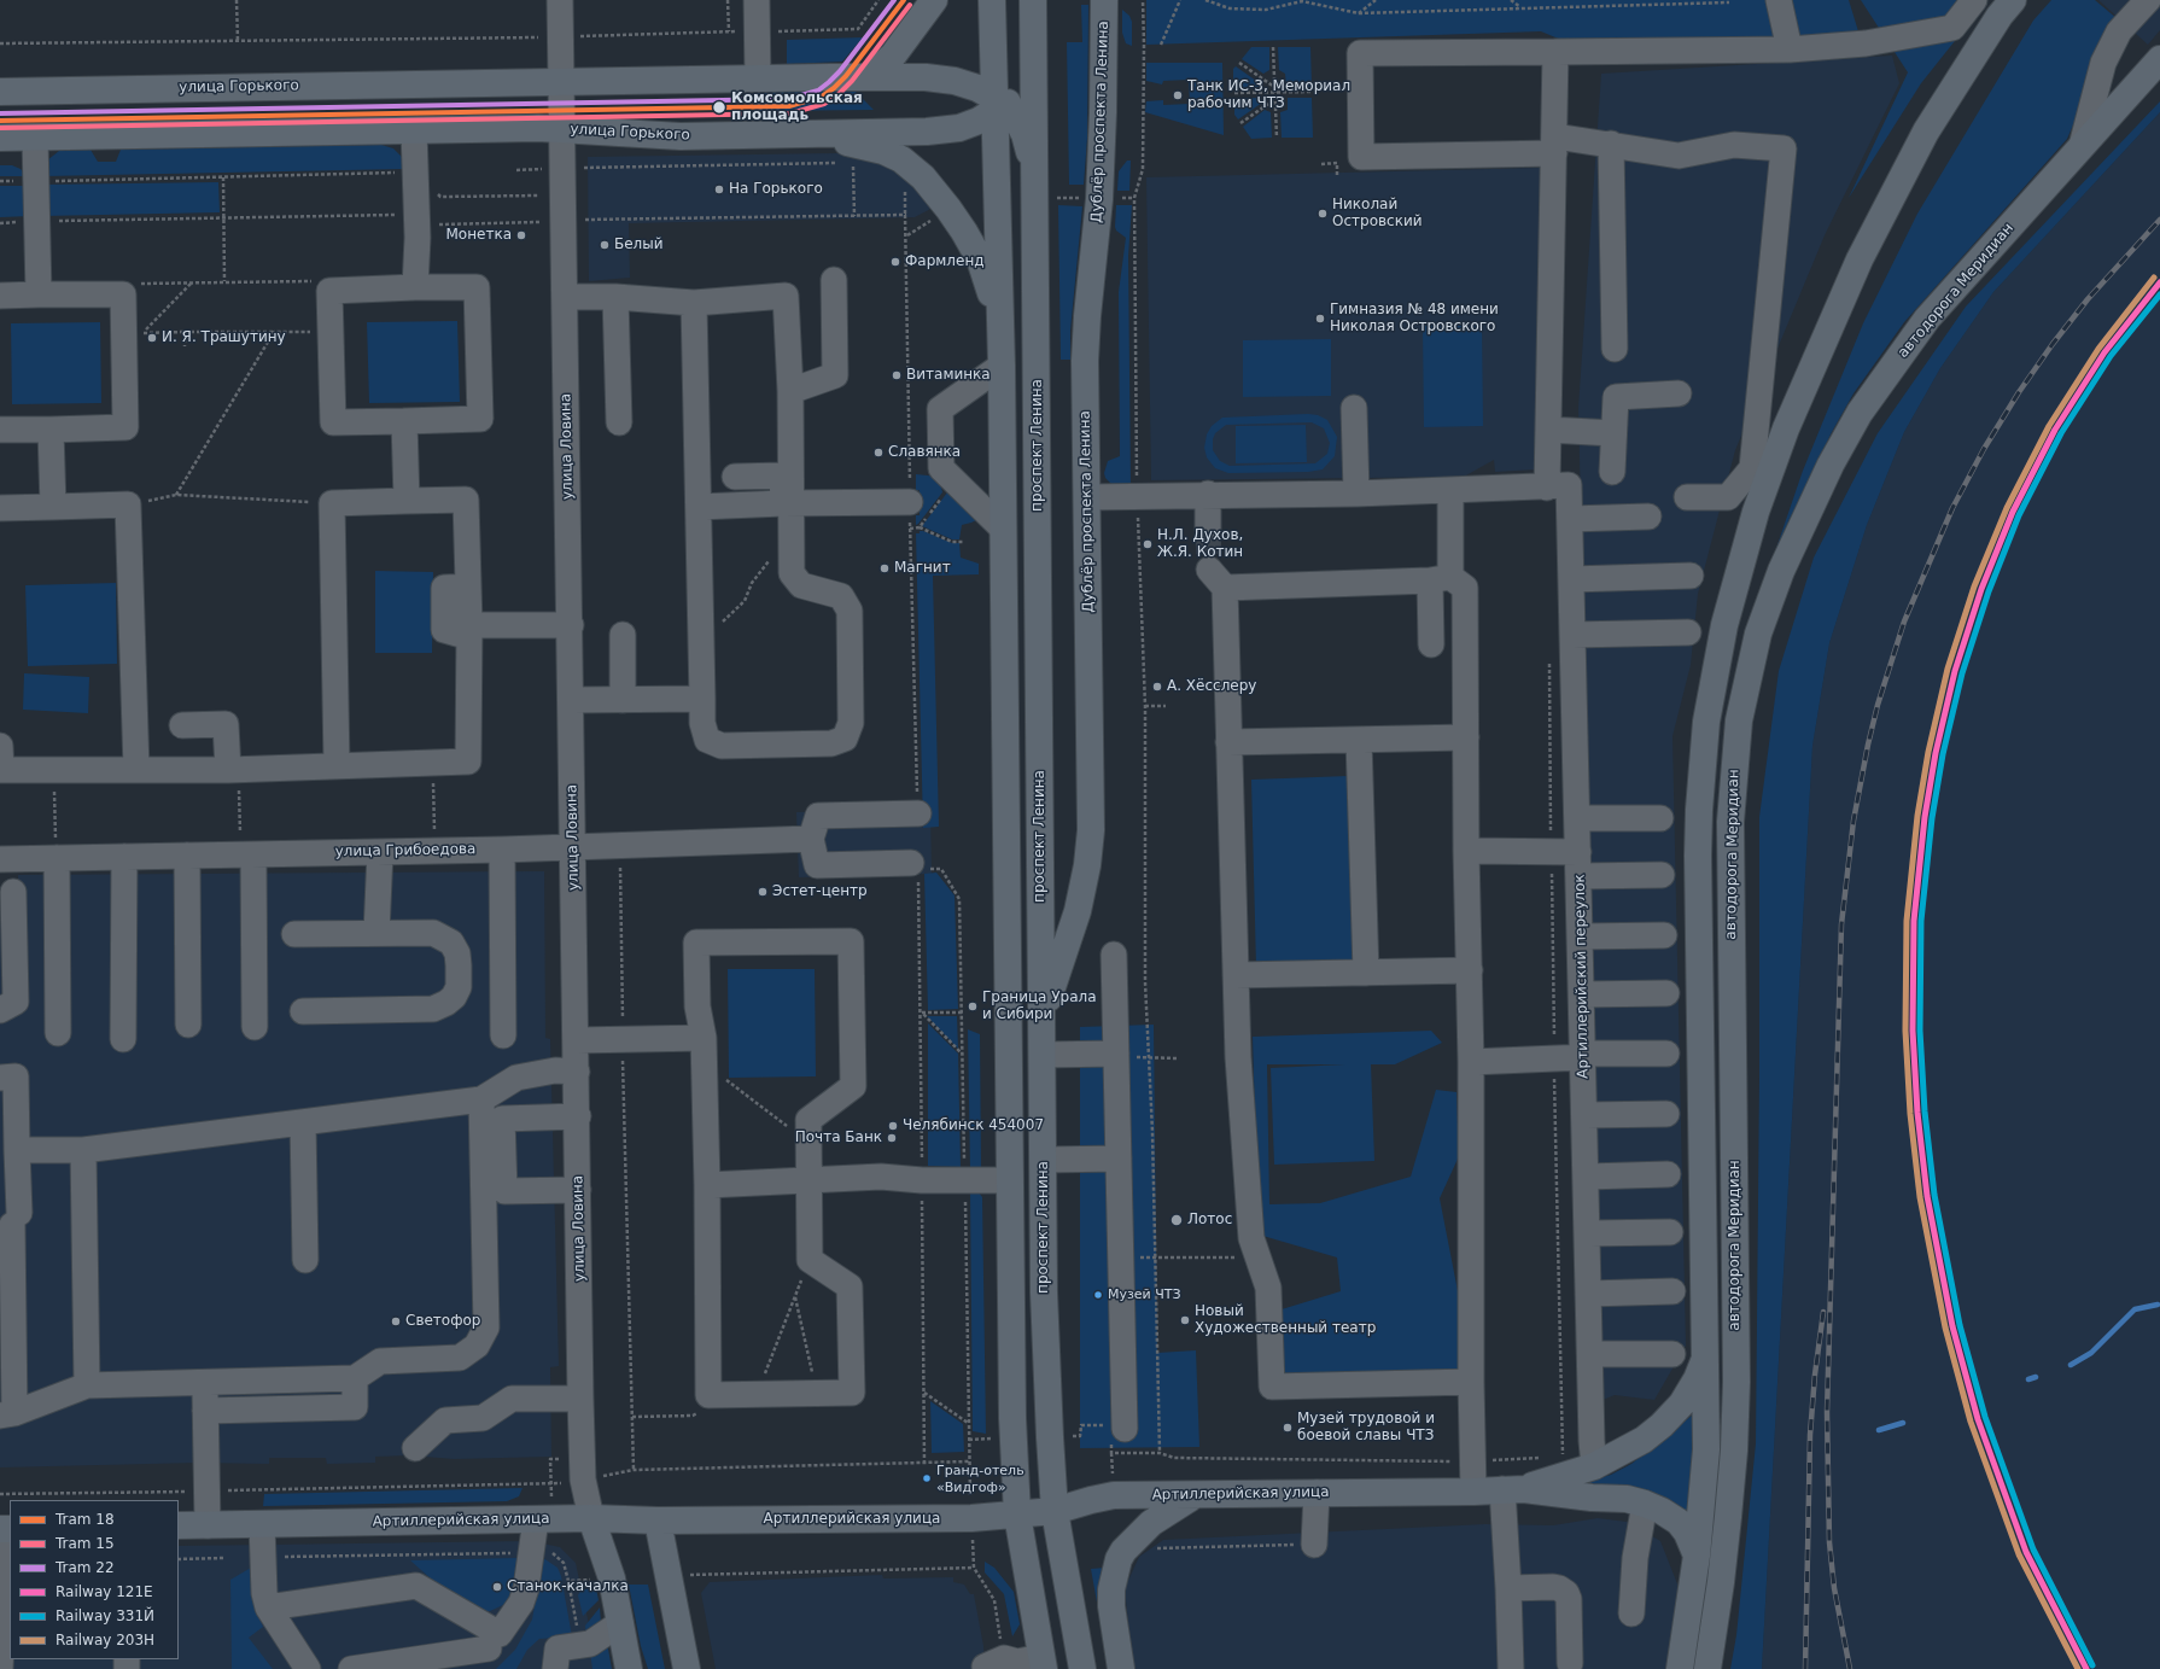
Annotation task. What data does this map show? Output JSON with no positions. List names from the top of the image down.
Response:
{
  "streets": {
    "main road": [
      "улица Горького",
      "Дублёр проспекта Ленина",
      "автодорога Меридиан",
      "проспект Ленина",
      "улица Ловина",
      "Артиллерийская улица"
    ],
    "street": ["улица Грибоедова", "Артиллерийский переулок"]
  },
  "crossings": [
    ["улица Горького", "улица Ловина"],
    ["Дублёр проспекта Ленина", "проспект Ленина"],
    ["автодорога Меридиан", "Артиллерийская улица"],
    ["проспект Ленина", "Артиллерийская улица"],
    ["улица Ловина", "улица Грибоедова"],
    ["улица Ловина", "Артиллерийская улица"],
    ["Артиллерийский переулок", "Артиллерийская улица"]
  ],
  "places": [
    "Танк ИС-3, Мемориал рабочим ЧТЗ",
    "Комсомольская площадь",
    "На Горького",
    "Николай Островский",
    "Монетка",
    "Белый",
    "Фармленд",
    "Гимназия № 48 имени Николая Островского",
    "И. Я. Трашутину",
    "Витаминка",
    "Славянка",
    "Н.Л. Духов, Ж.Я. Котин",
    "Магнит",
    "А. Хёсслеру",
    "Эстет-центр",
    "Граница Урала и Сибири",
    "Челябинск 454007",
    "Почта Банк",
    "Лотос",
    "Музей ЧТЗ",
    "Новый Художественный театр",
    "Светофор",
    "Музей трудовой и боевой славы ЧТЗ",
    "Гранд-отель «Видгоф»",
    "Станок-качалка"
  ],
  "lines": [
    "tram line 18",
    "tram line 22",
    "tram line 15",
    "rail line 203Н",
    "rail line 121Е",
    "rail line 331Й"
  ],
  "legend": [
    "Tram 18",
    "Tram 15",
    "Tram 22",
    "Railway 121Е",
    "Railway 331Й",
    "Railway 203Н"
  ]
}
